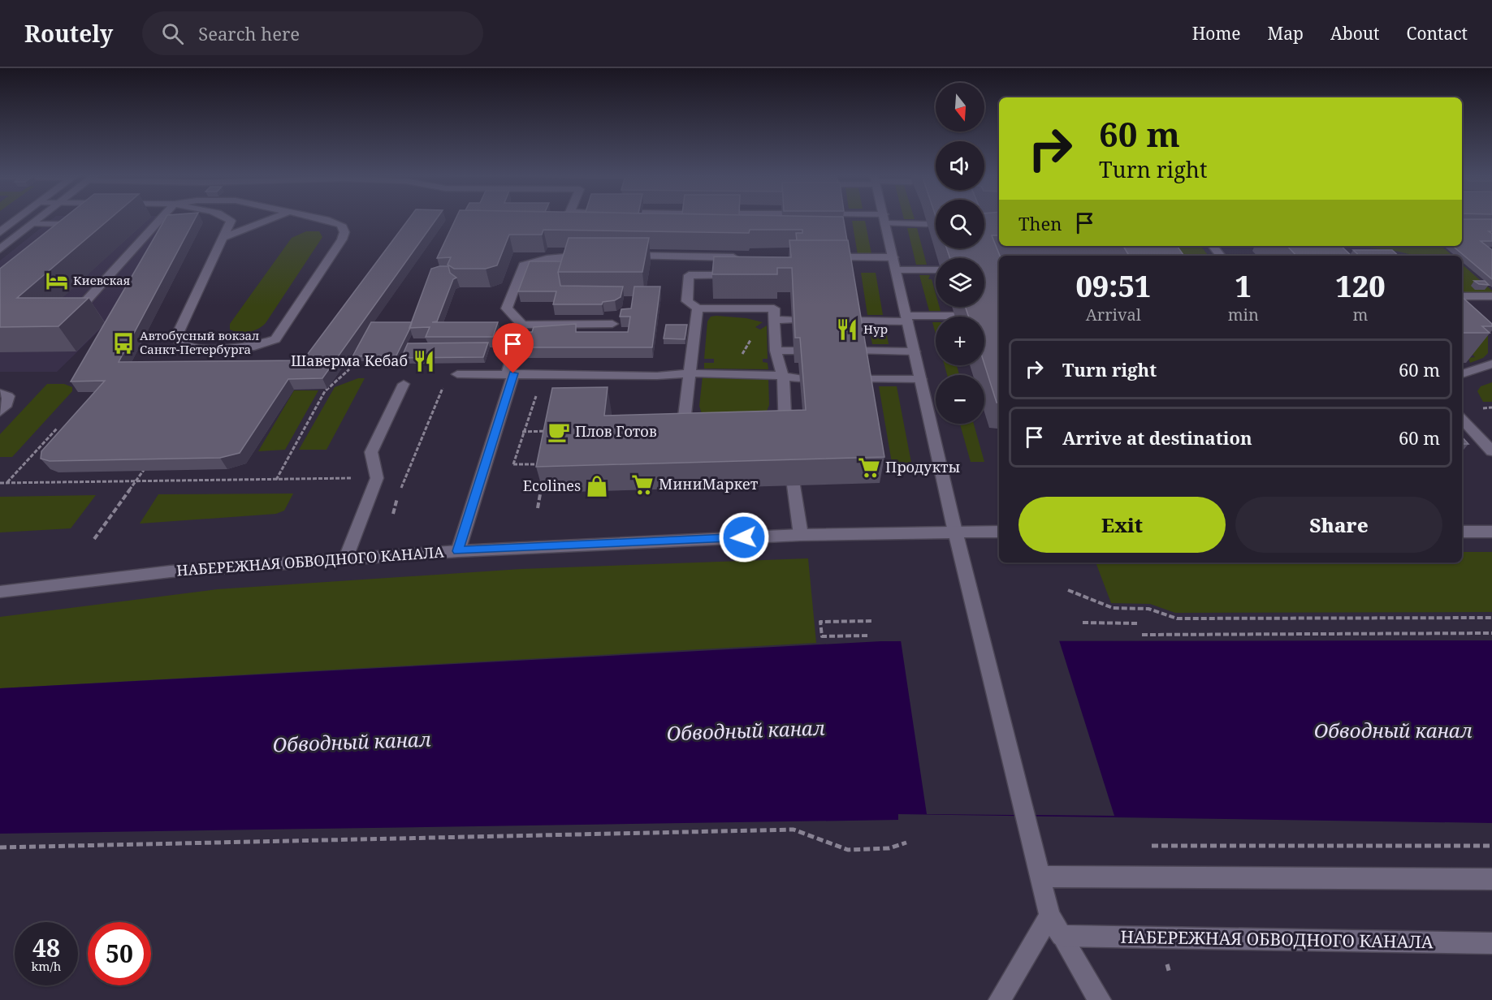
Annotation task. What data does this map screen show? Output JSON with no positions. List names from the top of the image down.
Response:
{
  "streets": {
    "main road": ["НАБЕРЕЖНАЯ ОБВОДНОГО КАНАЛА"]
  },
  "water": ["Обводный канал"],
  "places": {
    "hotel": ["Киевская"],
    "restaurant": ["Нур", "Шаверма Кебаб"],
    "bus stop": ["Автобусный вокзал Санкт-Петербурга"],
    "cafe": ["Плов Готов"],
    "supermarket": ["Продукты", "МиниМаркет"],
    "shop": ["Ecolines"]
  },
  "north": "bottom",
  "page": {
    "header": "Routely",
    "search": "Search here",
    "nav": [
      "Home",
      "Map",
      "About",
      "Contact"
    ],
    "map_buttons": ["+", "−"],
    "turn": ["60 m", "Turn right"],
    "then": "Then",
    "eta": [
      "09:51",
      "Arrival",
      "1",
      "min",
      "120",
      "m"
    ],
    "list": [
      {
        "name": "Turn right",
        "value": "60 m"
      },
      {
        "name": "Arrive at destination",
        "value": "60 m"
      }
    ],
    "buttons": ["Exit", "Share"],
    "speed": "48 km/h",
    "limit": "50"
  }
}
